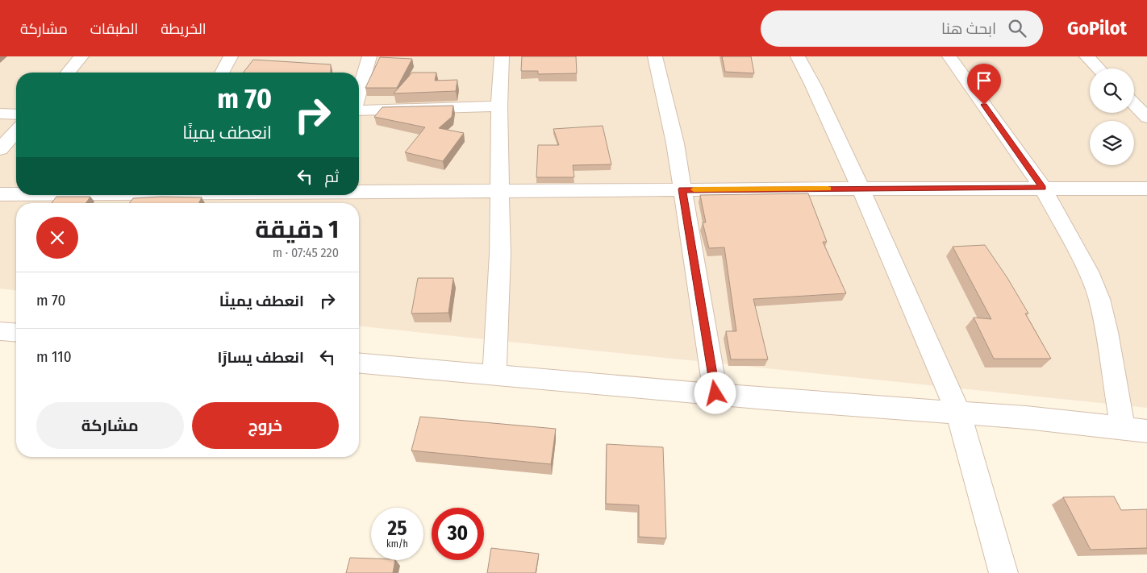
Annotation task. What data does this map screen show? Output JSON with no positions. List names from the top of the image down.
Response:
{
  "page": {
    "header": "GoPilot",
    "search": "ابحث هنا",
    "nav": ["الخريطة", "الطبقات", "مشاركة"],
    "turn": ["70 m", "انعطف يمينًا"],
    "then": "ثم",
    "heading": ["1 دقيقة", "220 m · 07:45"],
    "list": [
      {
        "name": "انعطف يمينًا",
        "value": "70 m"
      },
      {
        "name": "انعطف يسارًا",
        "value": "110 m"
      }
    ],
    "buttons": ["خروج", "مشاركة"],
    "speed": "25 km/h",
    "limit": "30"
  }
}
